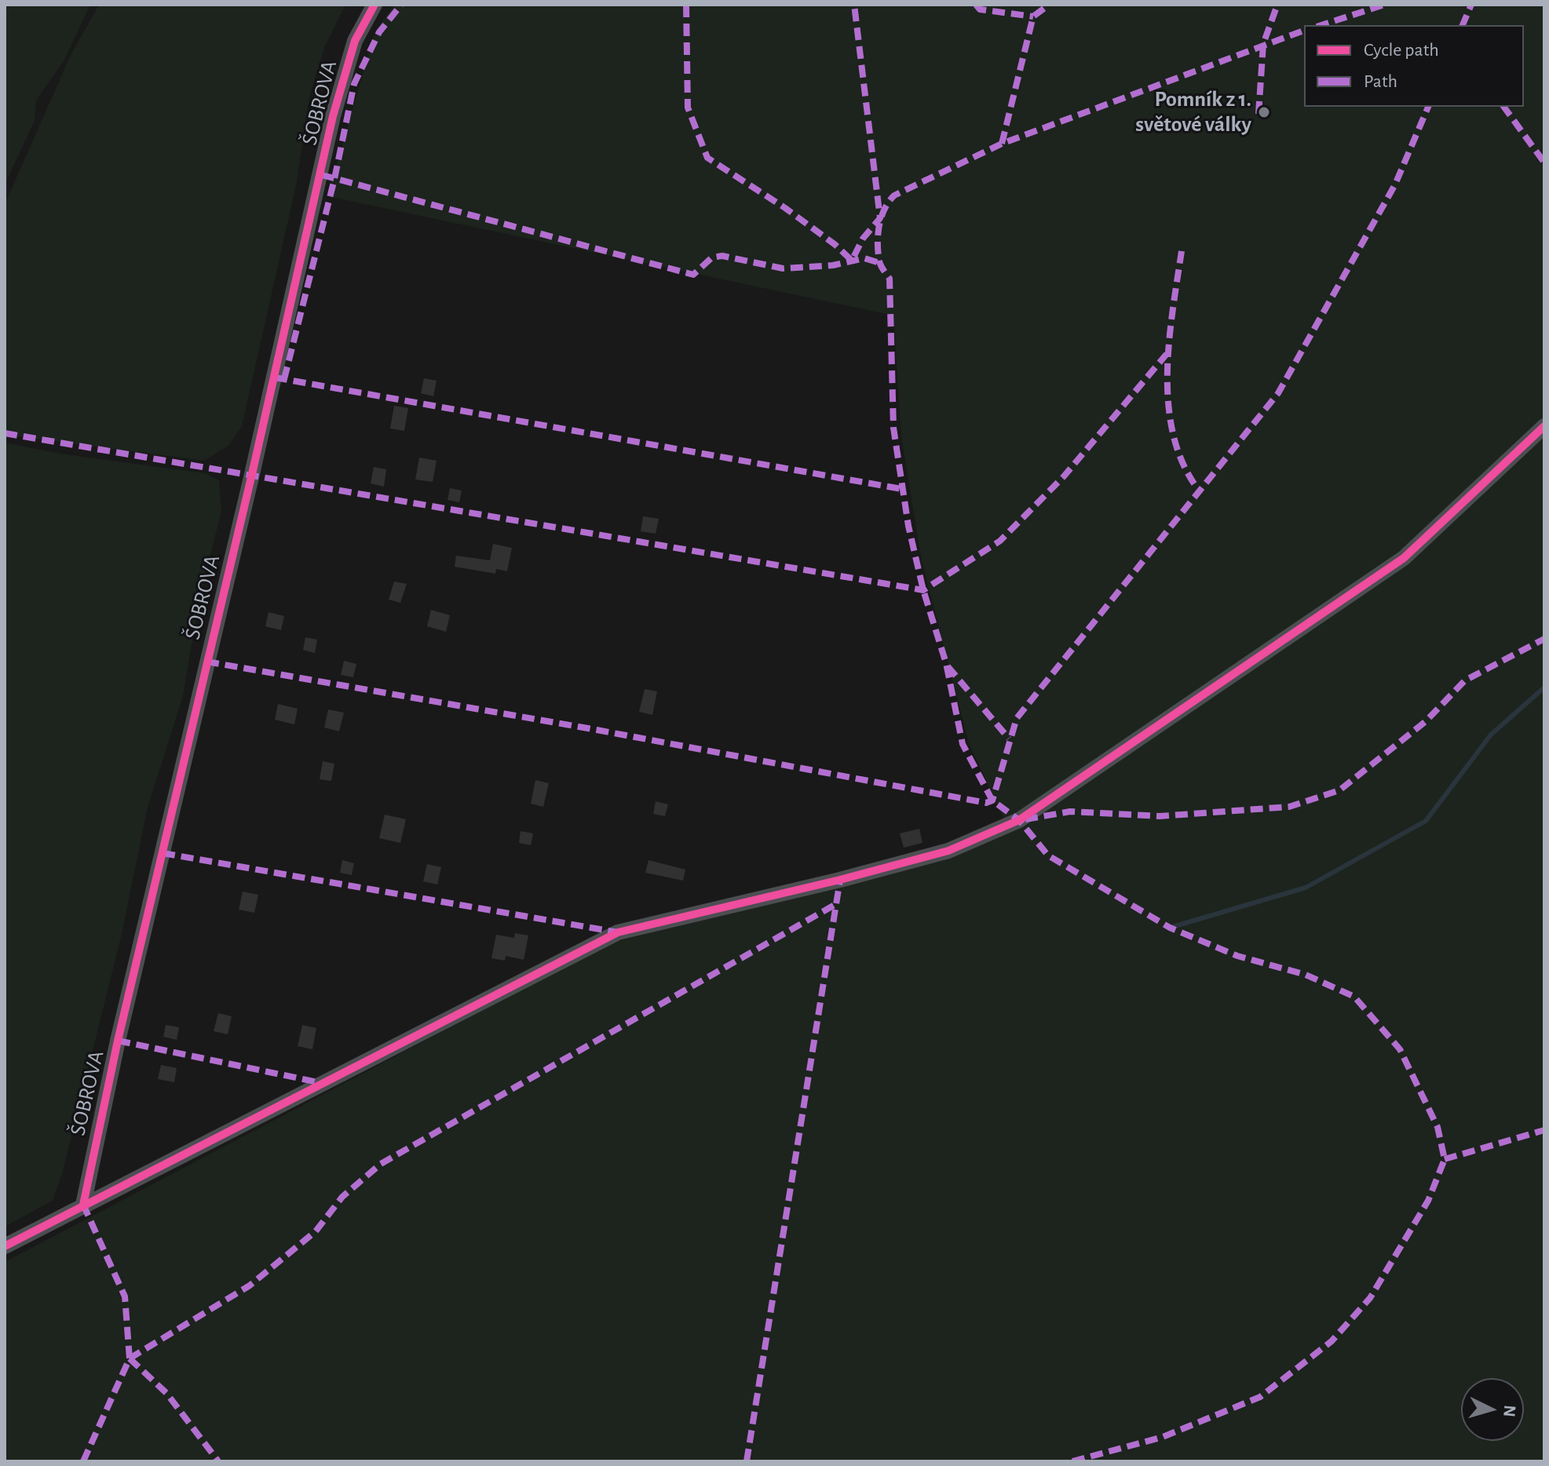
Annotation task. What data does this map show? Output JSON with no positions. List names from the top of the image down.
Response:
{
  "streets": {
    "street": ["ŠOBROVA"]
  },
  "places": ["Pomník z 1. světové války"],
  "legend": ["Cycle path", "Path"],
  "north": "right"
}
